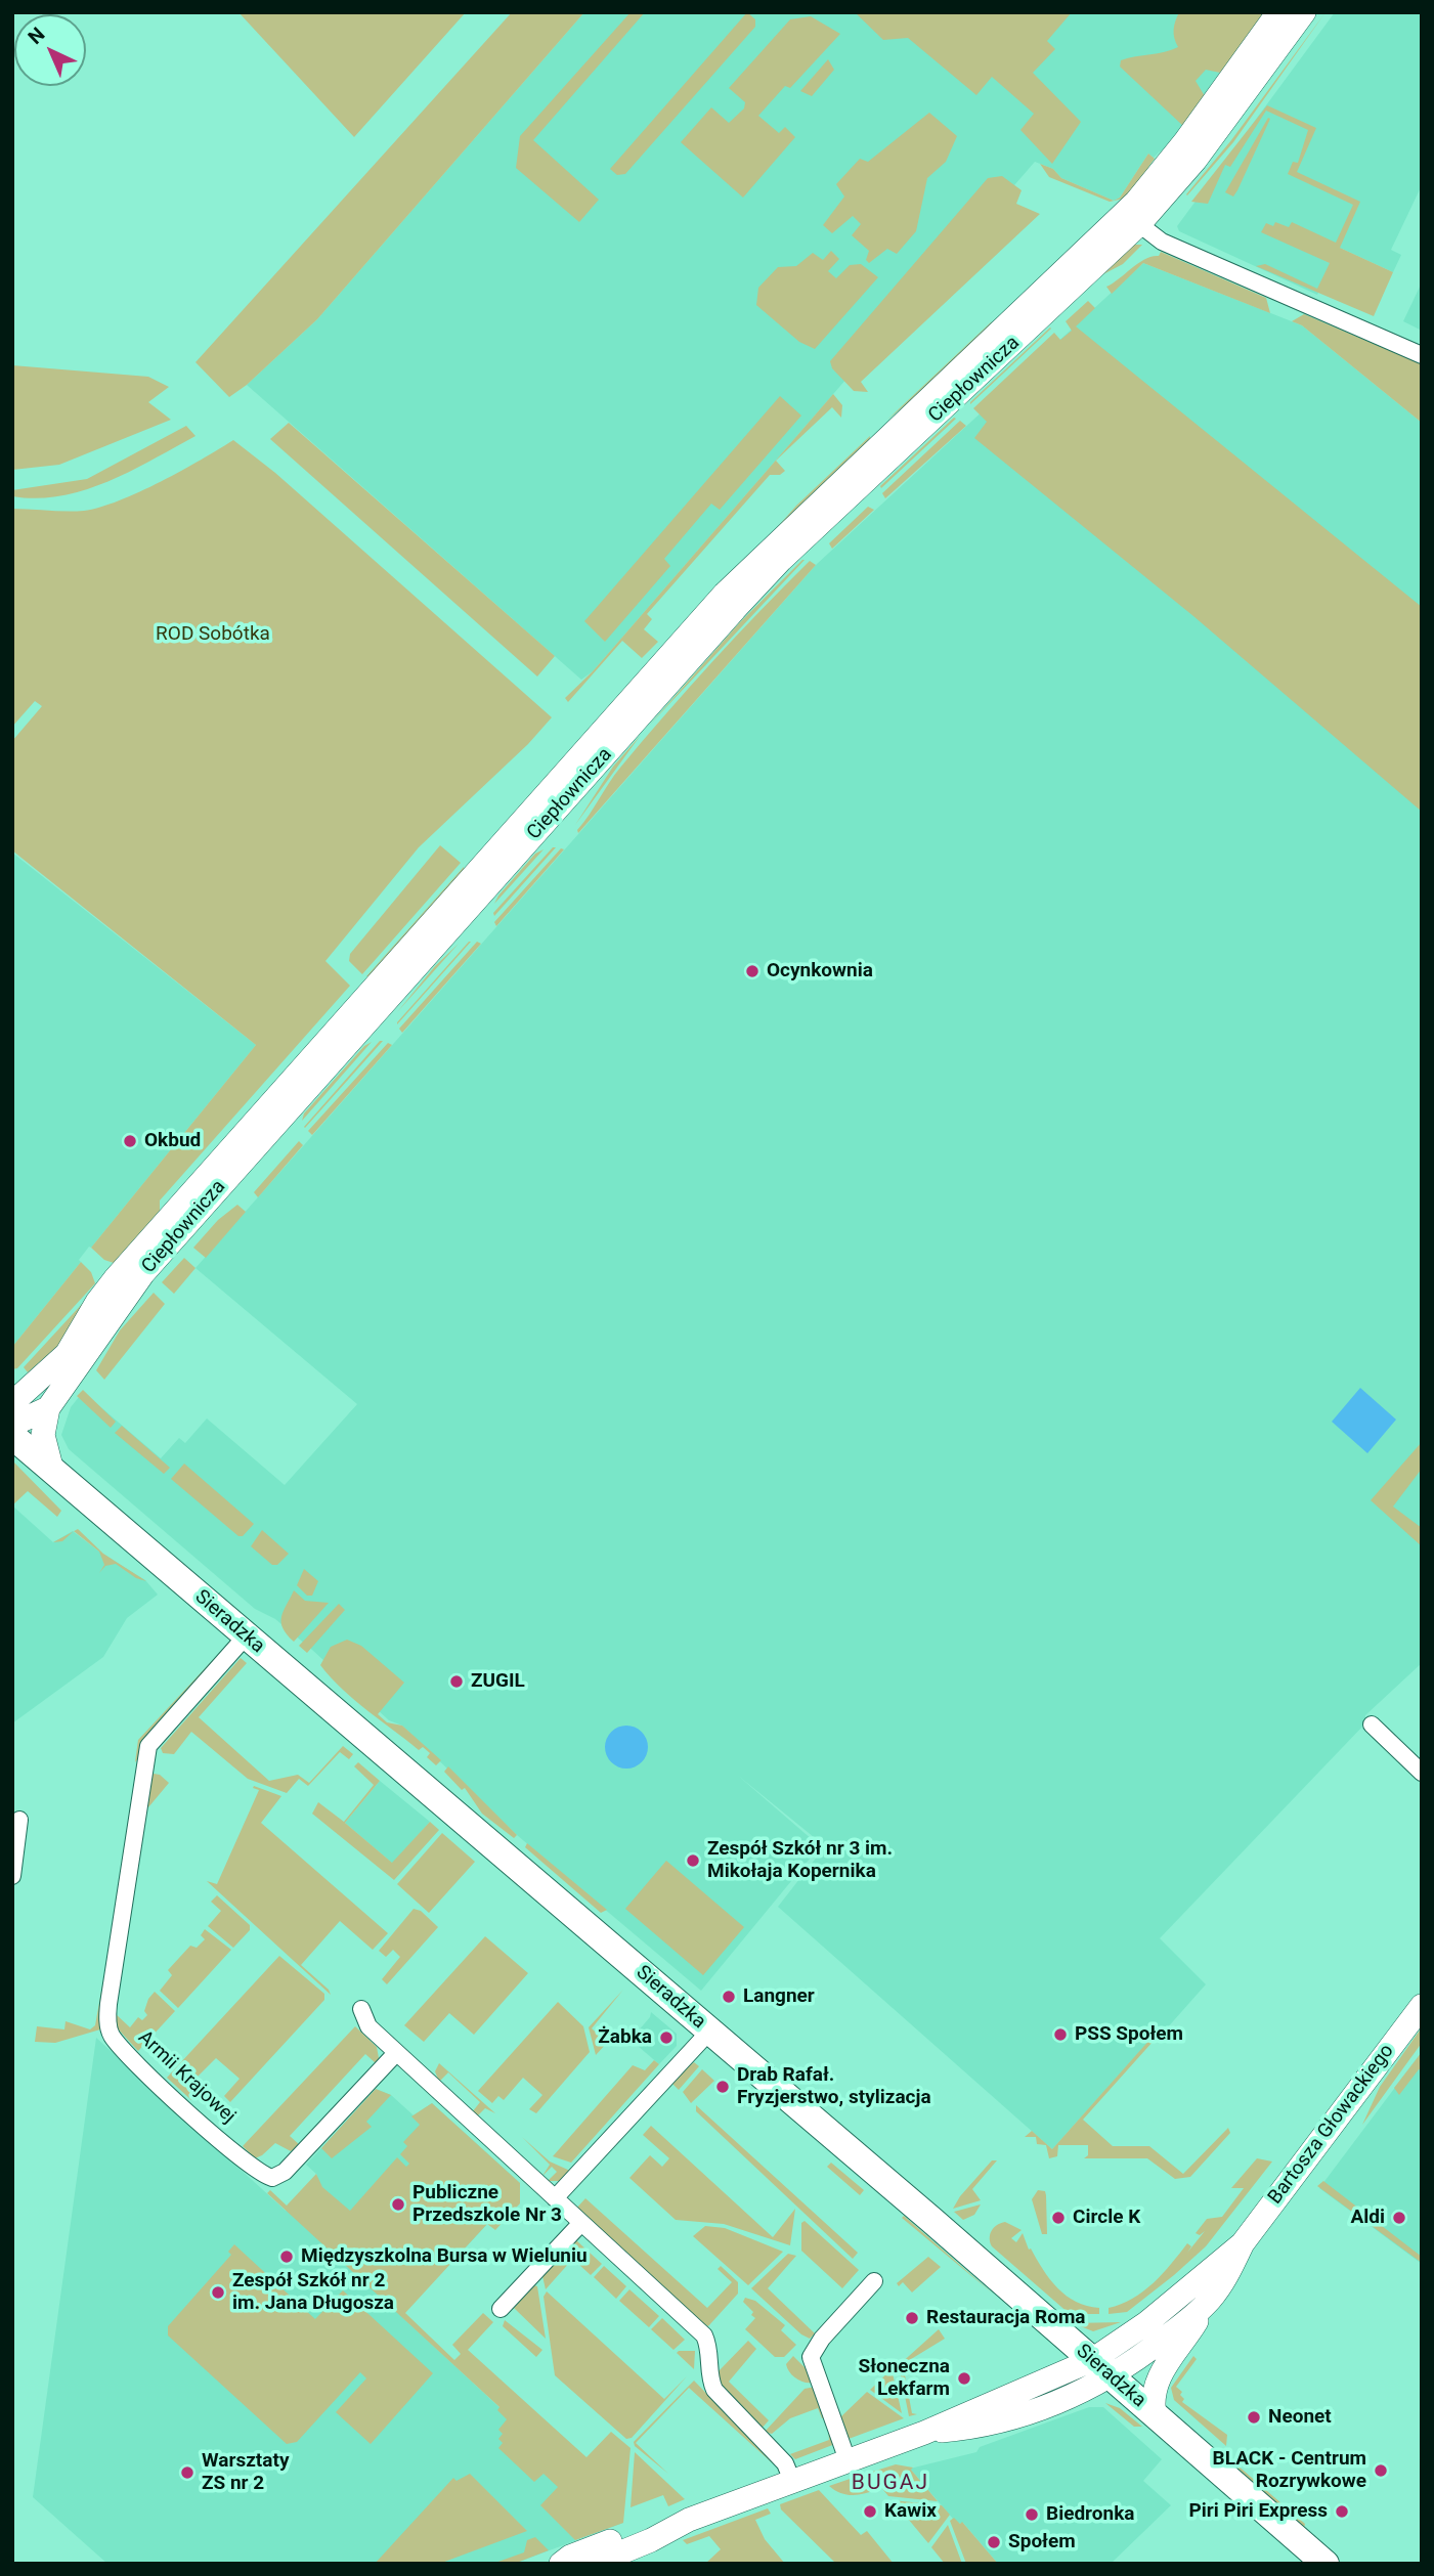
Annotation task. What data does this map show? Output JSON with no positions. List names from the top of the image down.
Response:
{
  "streets": {
    "main road": ["Ciepłownicza", "Sieradzka", "Bartosza Głowackiego"],
    "street": ["Armii Krajowej"]
  },
  "crossings": [
    ["Sieradzka", "Armii Krajowej"],
    ["Sieradzka", "Bartosza Głowackiego"]
  ],
  "districts": ["BUGAJ"],
  "parks": ["ROD Sobótka"],
  "places": [
    "Ocynkownia",
    "Okbud",
    "ZUGIL",
    "Zespół Szkół nr 3 im. Mikołaja Kopernika",
    "Langner",
    "PSS Społem",
    "Żabka",
    "Drab Rafał. Fryzjerstwo, stylizacja",
    "Publiczne Przedszkole Nr 3",
    "Circle K",
    "Aldi",
    "Międzyszkolna Bursa w Wieluniu",
    "Zespół Szkół nr 2 im. Jana Długosza",
    "Restauracja Roma",
    "Słoneczna Lekfarm",
    "Neonet",
    "BLACK - Centrum Rozrywkowe",
    "Warsztaty ZS nr 2",
    "Kawix",
    "Piri Piri Express",
    "Biedronka",
    "Społem"
  ],
  "north": "top left"
}
